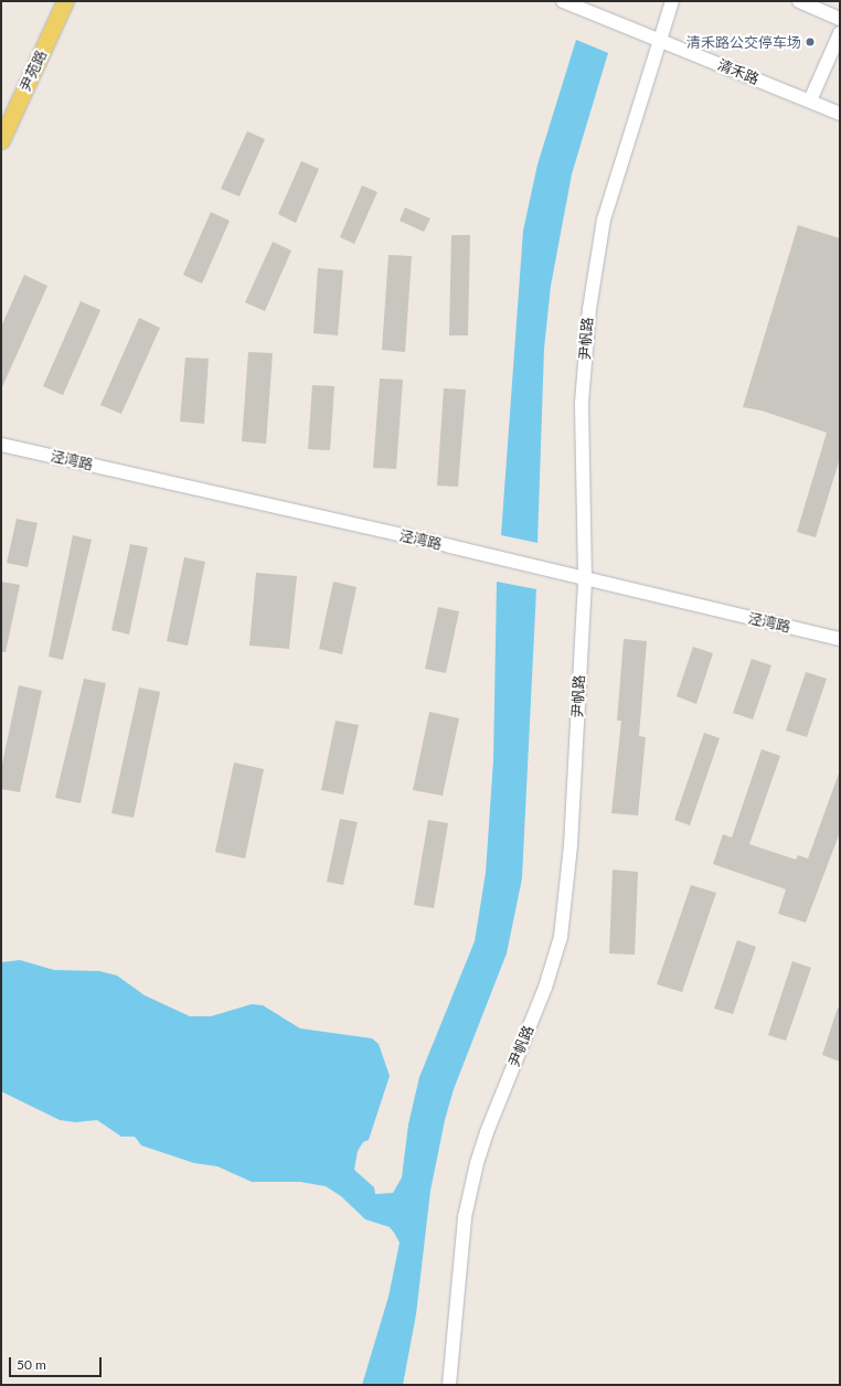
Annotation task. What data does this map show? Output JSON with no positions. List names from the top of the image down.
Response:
{
  "streets": {
    "main road": ["尹苑路"],
    "street": ["清禾路", "尹帆路", "泾湾路"]
  },
  "crossings": [
    ["清禾路", "尹帆路"],
    ["尹帆路", "泾湾路"]
  ],
  "places": ["清禾路公交停车场"],
  "scale_bar": "50 m"
}
